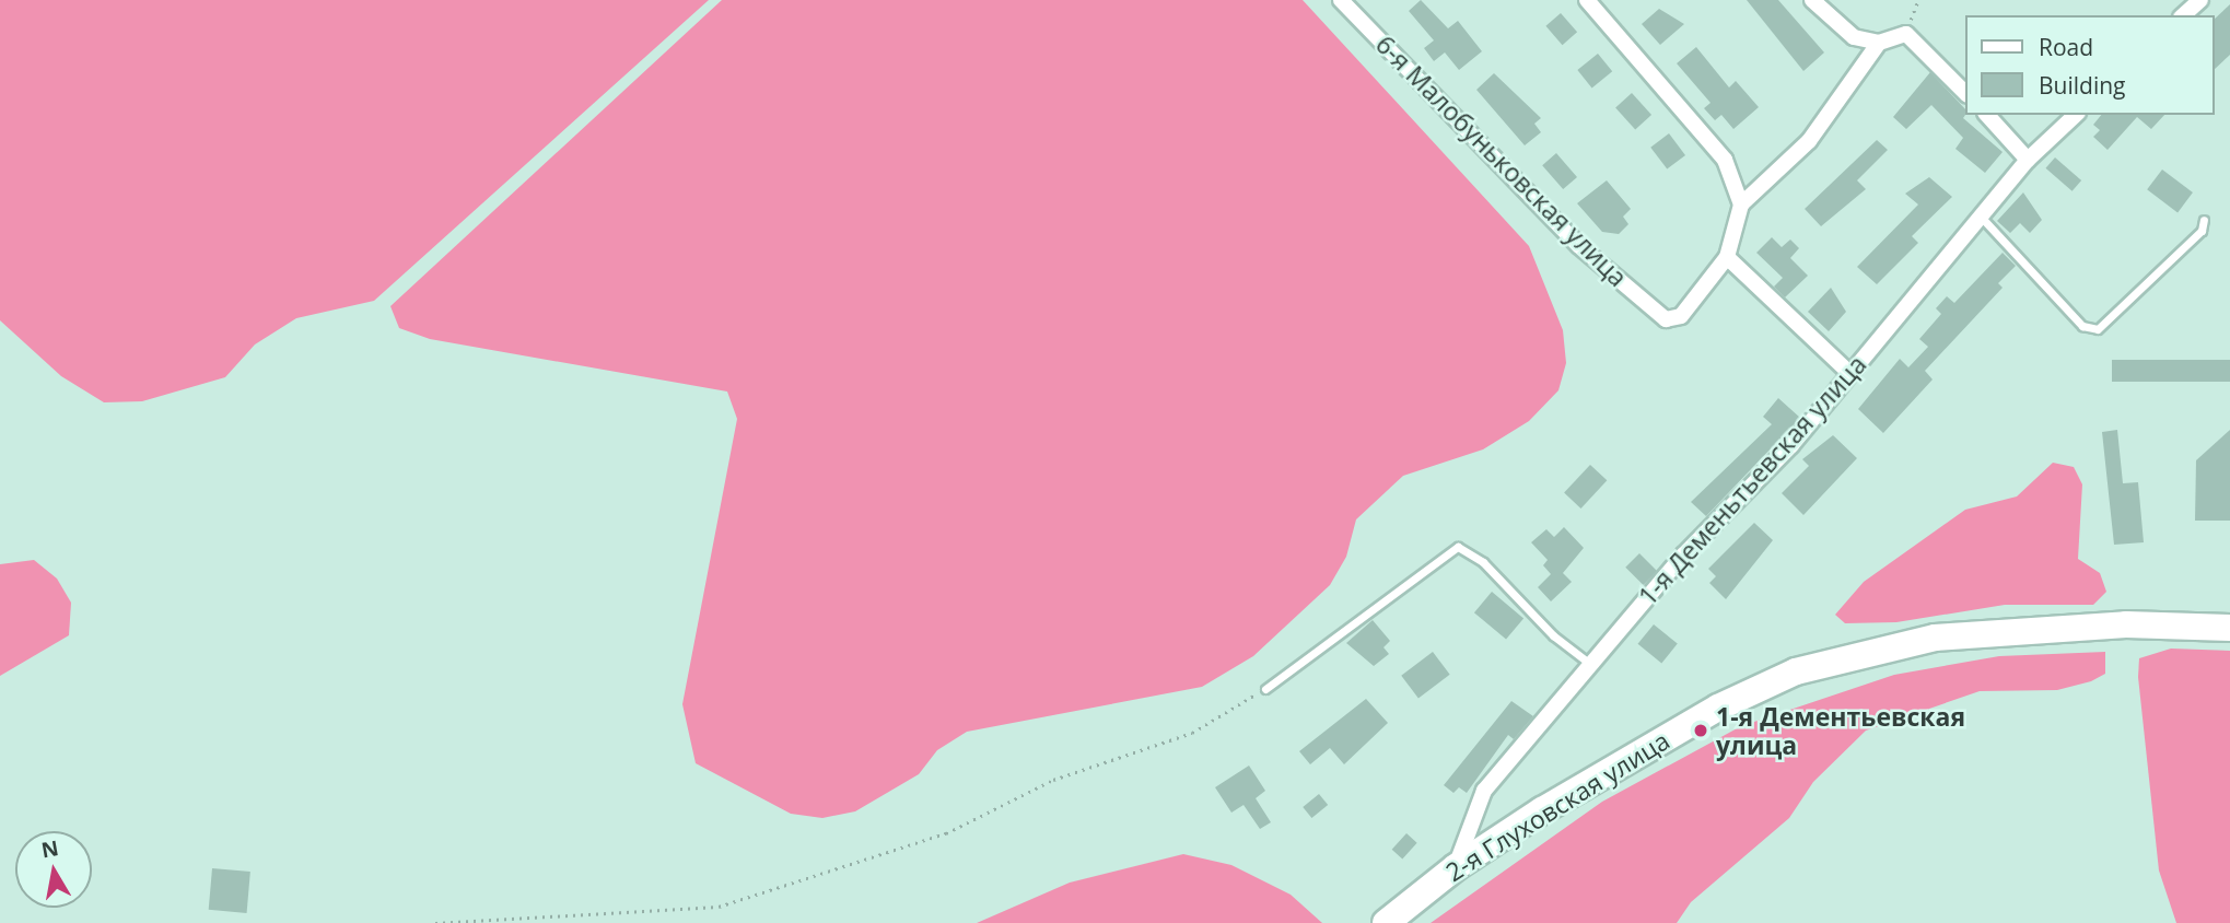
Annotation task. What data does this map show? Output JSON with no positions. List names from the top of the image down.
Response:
{
  "streets": {
    "highway": ["2-я Глуховская улица"],
    "street": ["6-я Малобуньковская улица", "1-я Деменьтьевская улица"]
  },
  "crossings": [
    ["1-я Деменьтьевская улица", "2-я Глуховская улица"]
  ],
  "places": ["1-я Дементьевская улица"],
  "legend": ["Road", "Building"],
  "north": "top"
}
